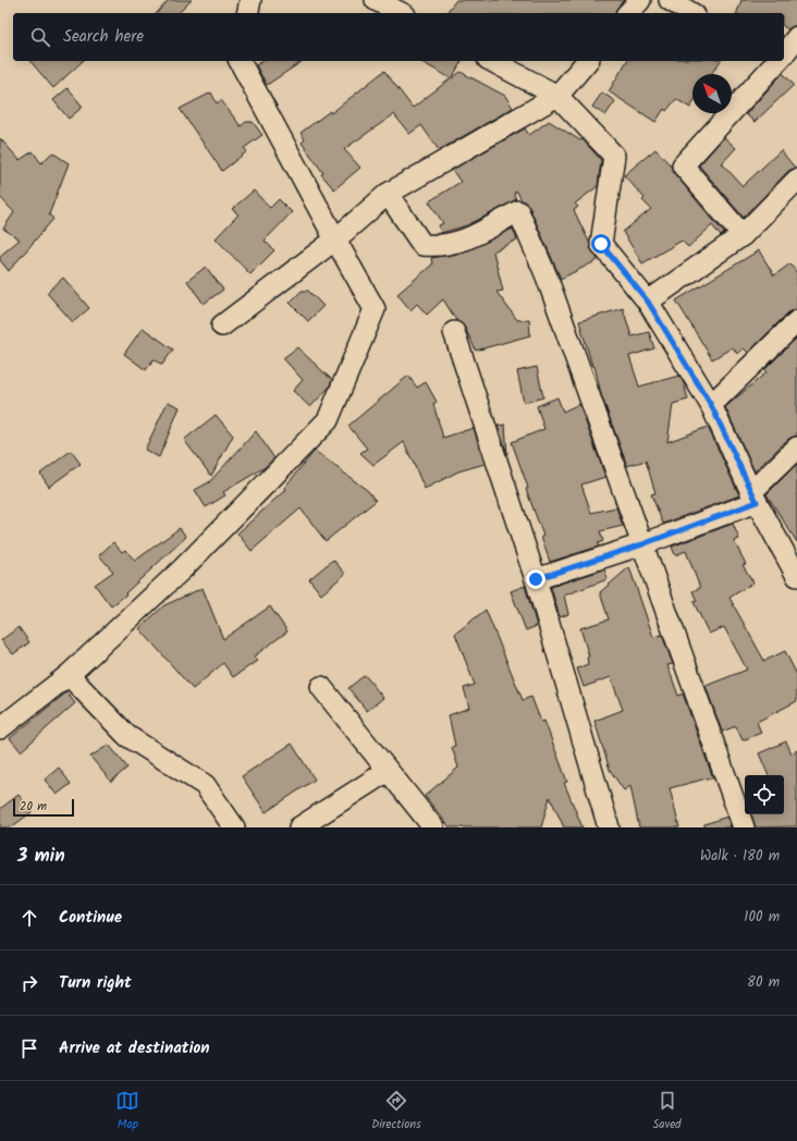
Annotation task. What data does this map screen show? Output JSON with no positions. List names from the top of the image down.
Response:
{
  "scale_bar": "20 m",
  "north": "top left",
  "page": {
    "search": "Search here",
    "scale": "20 m",
    "heading": ["3 min", "Walk · 180 m"],
    "list": [
      ["Continue", "100 m"],
      ["Turn right", "80 m"],
      "Arrive at destination"
    ],
    "nav": ["Map", "Directions", "Saved"]
  }
}
